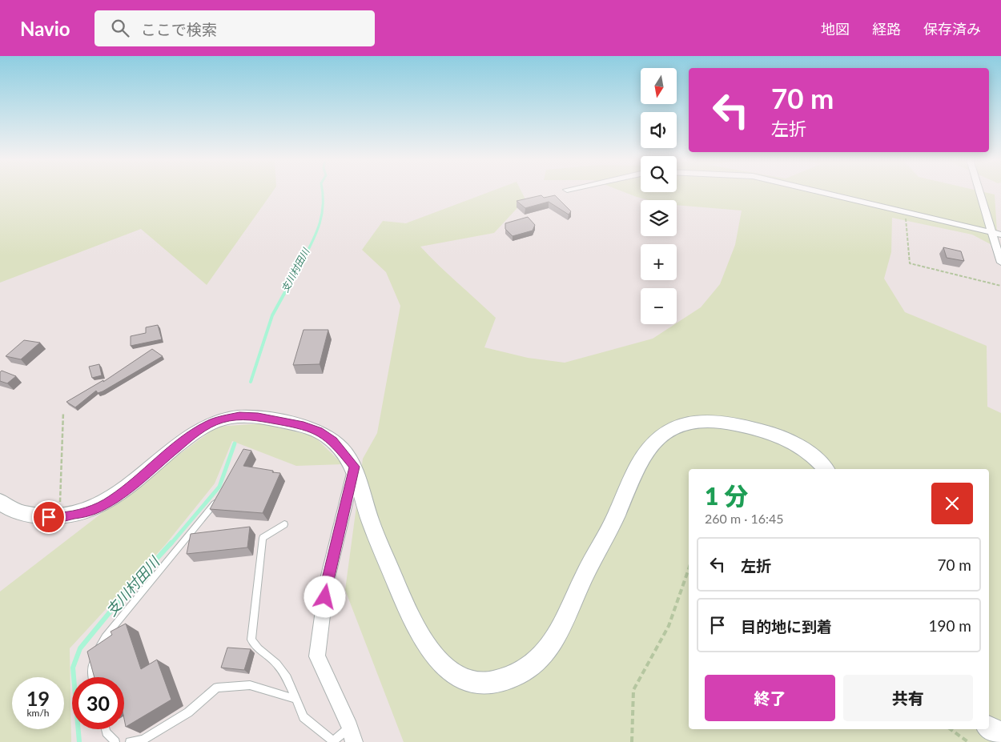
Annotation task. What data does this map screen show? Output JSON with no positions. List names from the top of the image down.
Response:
{
  "water": ["支川村田川"],
  "north": "bottom",
  "page": {
    "header": "Navio",
    "search": "ここで検索",
    "nav": ["地図", "経路", "保存済み"],
    "map_buttons": ["+", "−"],
    "turn": ["70 m", "左折"],
    "heading": ["1 分", "260 m · 16:45"],
    "list": [
      {
        "name": "左折",
        "value": "70 m"
      },
      {
        "name": "目的地に到着",
        "value": "190 m"
      }
    ],
    "buttons": ["終了", "共有"],
    "speed": "19 km/h",
    "limit": "30"
  }
}
